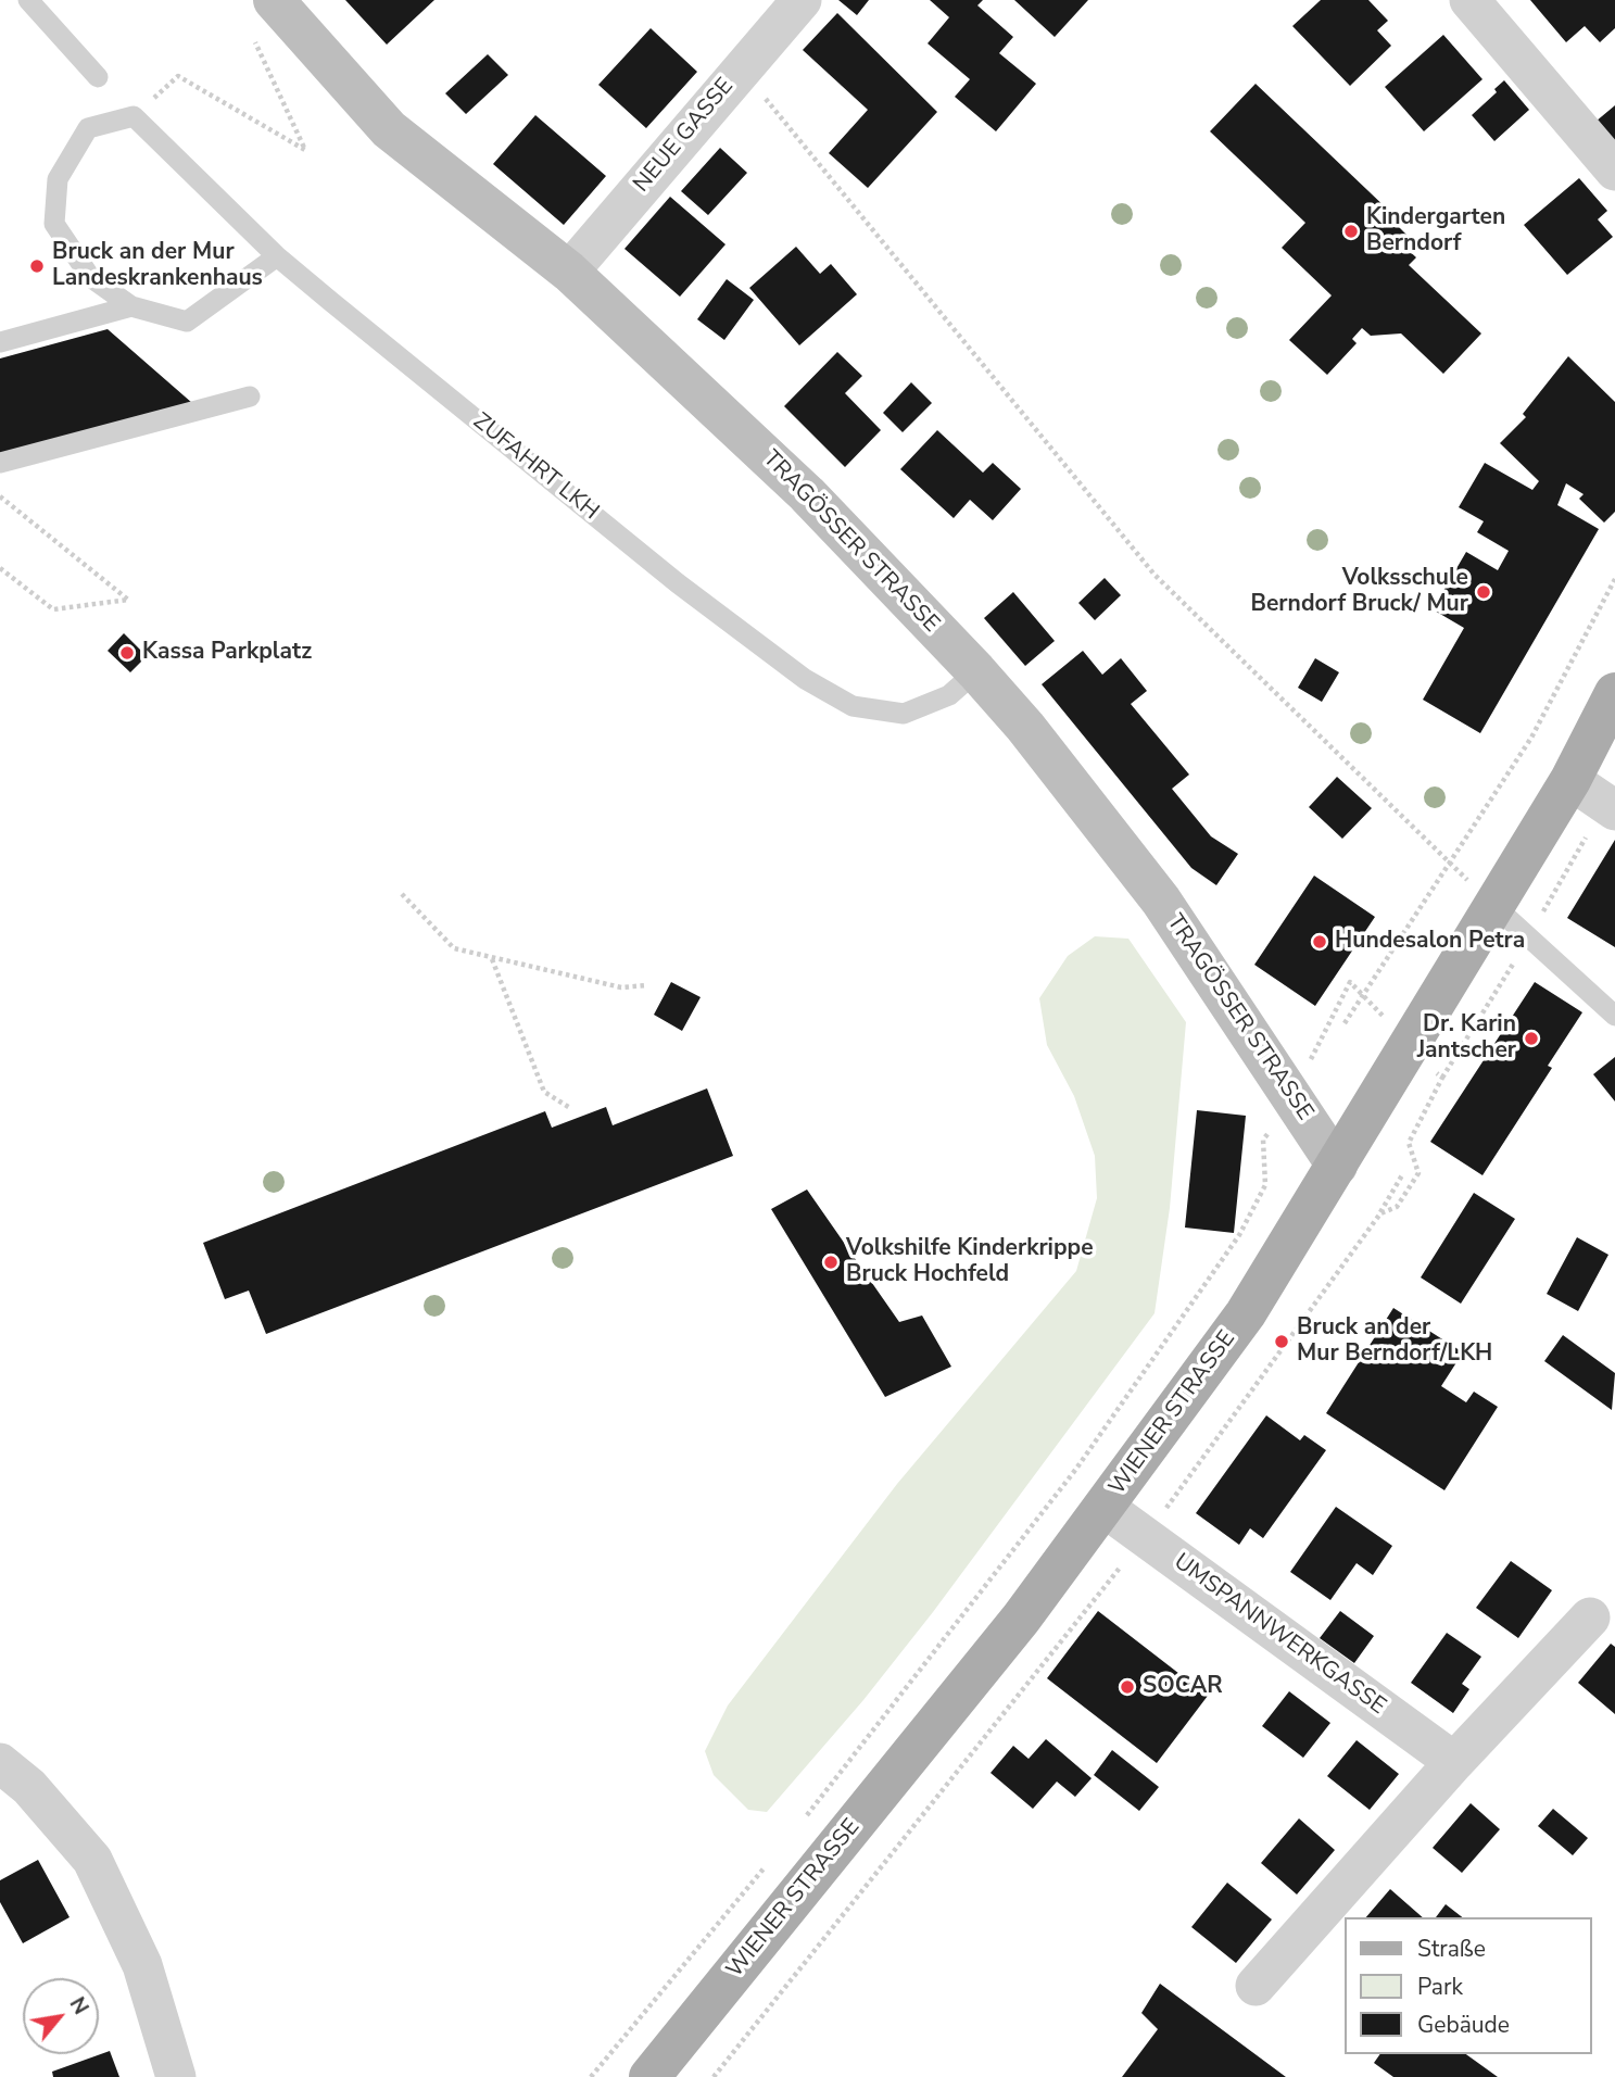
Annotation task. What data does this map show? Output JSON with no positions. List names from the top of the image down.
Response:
{
  "streets": {
    "main road": ["TRAGÖSSER STRASSE", "WIENER STRASSE"],
    "street": ["NEUE GASSE", "UMSPANNWERKGASSE"],
    "lane": ["ZUFAHRT LKH"]
  },
  "crossings": [
    ["NEUE GASSE", "TRAGÖSSER STRASSE"],
    ["ZUFAHRT LKH", "TRAGÖSSER STRASSE"],
    ["TRAGÖSSER STRASSE", "WIENER STRASSE"],
    ["WIENER STRASSE", "UMSPANNWERKGASSE"]
  ],
  "places": [
    "Kindergarten Berndorf",
    "Bruck an der Mur Landeskrankenhaus",
    "Volksschule Berndorf Bruck/ Mur",
    "Kassa Parkplatz",
    "Hundesalon Petra",
    "Dr. Karin Jantscher",
    "Volkshilfe Kinderkrippe Bruck Hochfeld",
    "Bruck an der Mur Berndorf/LKH",
    "SOCAR"
  ],
  "legend": ["Straße", "Park", "Gebäude"],
  "north": "top right"
}
